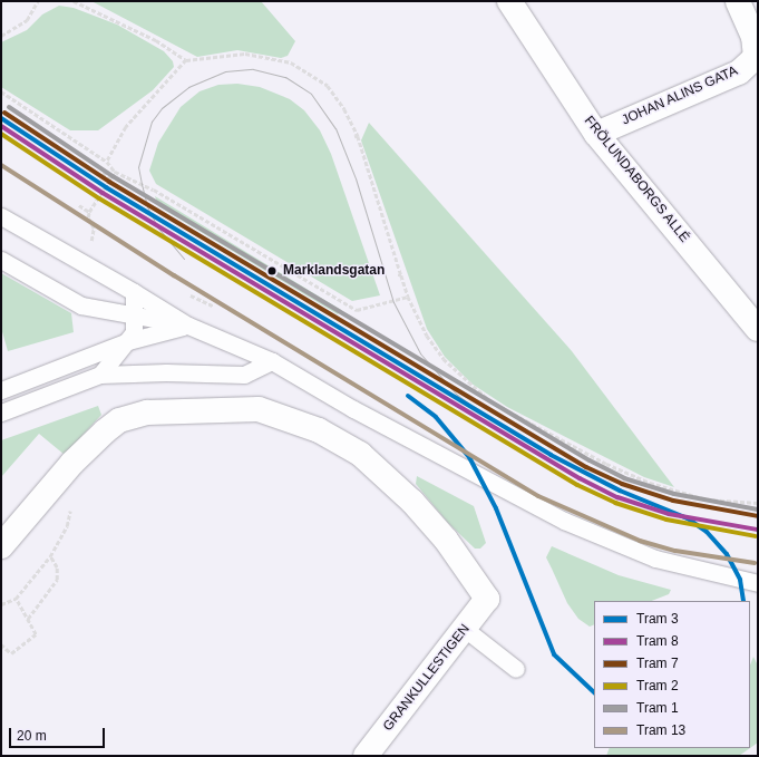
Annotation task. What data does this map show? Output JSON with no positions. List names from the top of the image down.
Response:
{
  "streets": {
    "street": ["JOHAN ALINS GATA", "FRÖLUNDABORGS ALLÉ", "GRANKULLESTIGEN"]
  },
  "crossings": [
    ["JOHAN ALINS GATA", "FRÖLUNDABORGS ALLÉ"]
  ],
  "places": ["Marklandsgatan"],
  "lines": [
    "tram line 1",
    "tram line 7",
    "tram line 3",
    "tram line 8",
    "tram line 2",
    "tram line 13"
  ],
  "legend": [
    "Tram 3",
    "Tram 8",
    "Tram 7",
    "Tram 2",
    "Tram 1",
    "Tram 13"
  ],
  "scale_bar": "20 m"
}
